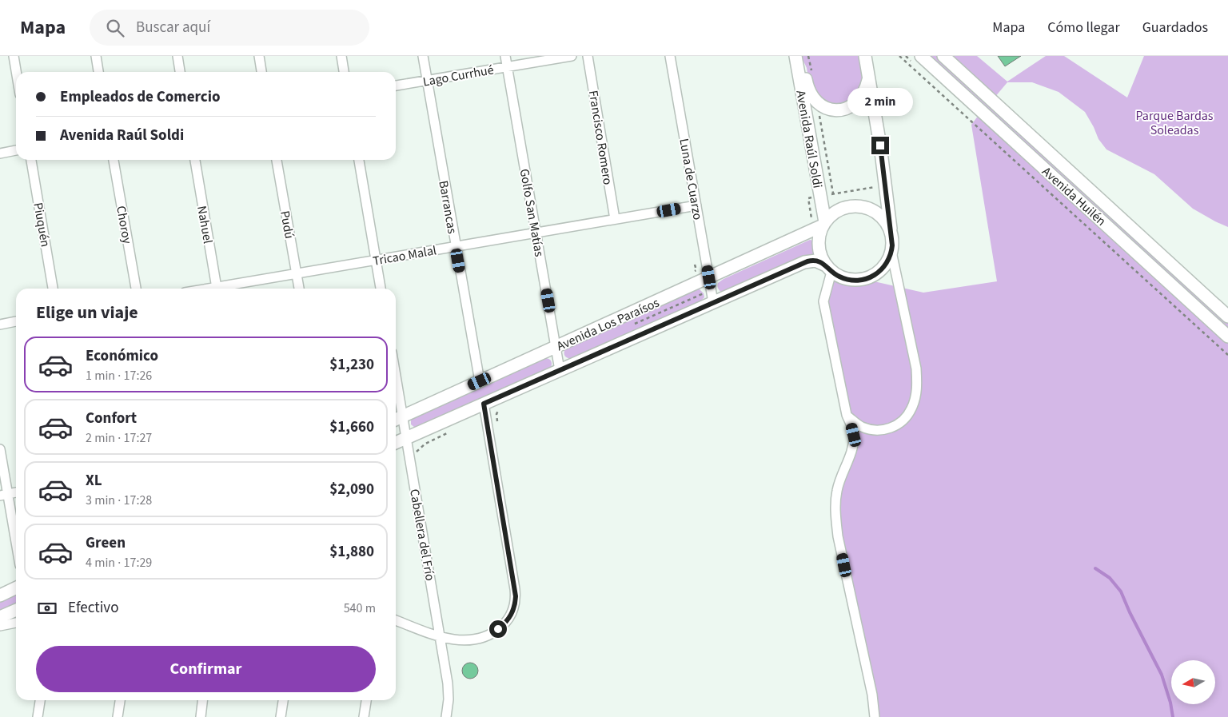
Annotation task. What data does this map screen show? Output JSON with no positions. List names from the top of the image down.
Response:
{
  "streets": {
    "main road": ["Avenida Raúl Soldi", "Avenida Huilén", "Avenida Los Paraísos"],
    "street": [
      "Lago Currhué",
      "Francisco Romero",
      "Luna de Cuarzo",
      "Barrancas",
      "Golfo San Matías",
      "Piuquén",
      "Choroy",
      "Nahuel",
      "Pudú",
      "Tricao Malal",
      "Cabellera del Frío"
    ]
  },
  "crossings": [
    ["Lago Currhué", "Barrancas"],
    ["Lago Currhué", "Golfo San Matías"],
    ["Francisco Romero", "Tricao Malal"],
    ["Avenida Raúl Soldi", "Avenida Los Paraísos"],
    ["Luna de Cuarzo", "Tricao Malal"],
    ["Luna de Cuarzo", "Avenida Los Paraísos"],
    ["Barrancas", "Tricao Malal"],
    ["Barrancas", "Avenida Los Paraísos"],
    ["Golfo San Matías", "Tricao Malal"],
    ["Golfo San Matías", "Avenida Los Paraísos"],
    ["Pudú", "Tricao Malal"],
    ["Avenida Los Paraísos", "Cabellera del Frío"]
  ],
  "parks": ["Parque Bardas Soleadas"],
  "north": "left",
  "page": {
    "header": "Mapa",
    "search": "Buscar aquí",
    "nav": ["Mapa", "Cómo llegar", "Guardados"],
    "banner": ["Empleados de Comercio", "Avenida Raúl Soldi"],
    "bubble": "2 min",
    "heading": "Elige un viaje",
    "list": [
      {
        "name": "Económico",
        "note": "1 min · 17:26",
        "value": "$1,230"
      },
      {
        "name": "Confort",
        "note": "2 min · 17:27",
        "value": "$1,660"
      },
      {
        "name": "XL",
        "note": "3 min · 17:28",
        "value": "$2,090"
      },
      {
        "name": "Green",
        "note": "4 min · 17:29",
        "value": "$1,880"
      }
    ],
    "pay": ["Efectivo", "540 m"],
    "buttons": "Confirmar"
  }
}
